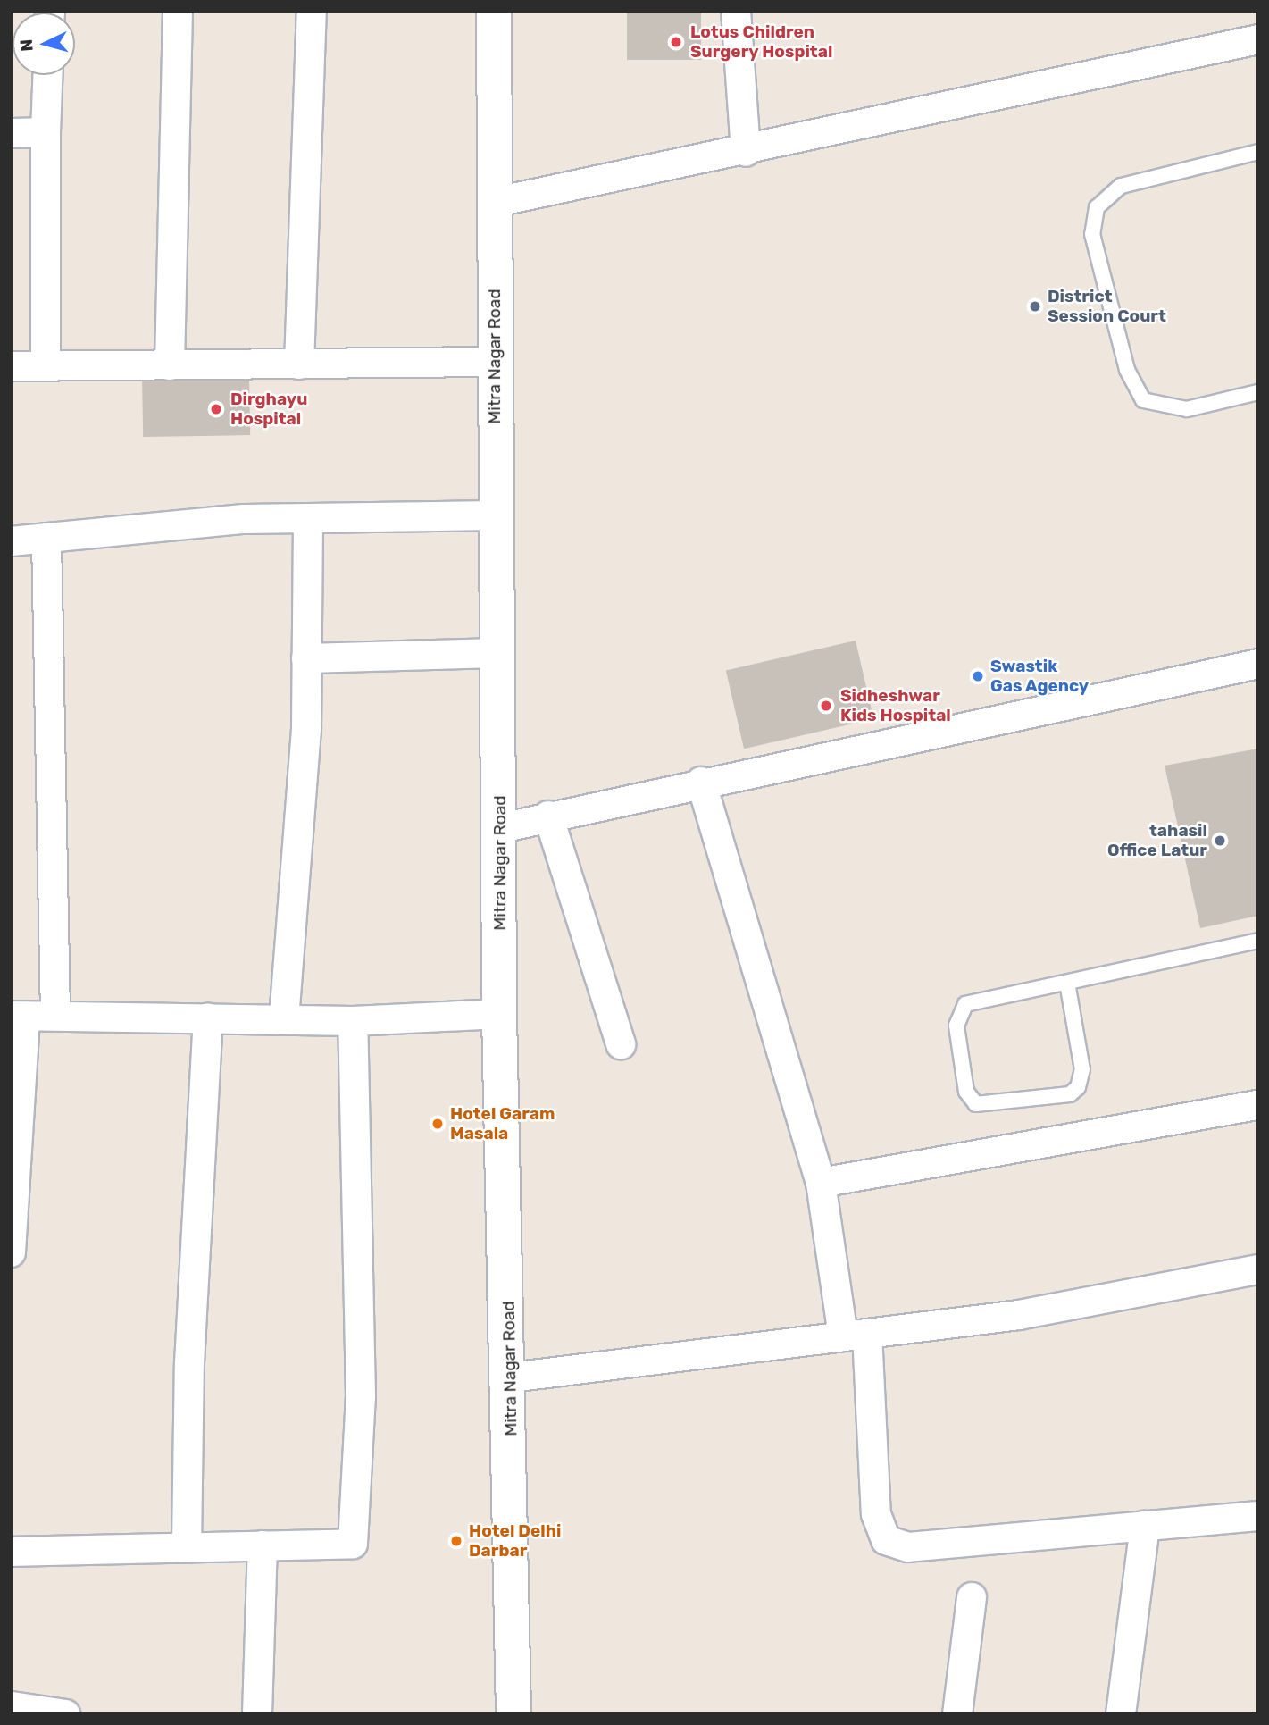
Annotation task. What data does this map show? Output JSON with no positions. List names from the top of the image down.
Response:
{
  "streets": {
    "street": ["Mitra Nagar Road"]
  },
  "places": [
    "Lotus Children Surgery Hospital",
    "District Session Court",
    "Dirghayu Hospital",
    "Swastik Gas Agency",
    "Sidheshwar Kids Hospital",
    "tahasil Office Latur",
    "Hotel Garam Masala",
    "Hotel Delhi Darbar"
  ],
  "north": "left"
}
